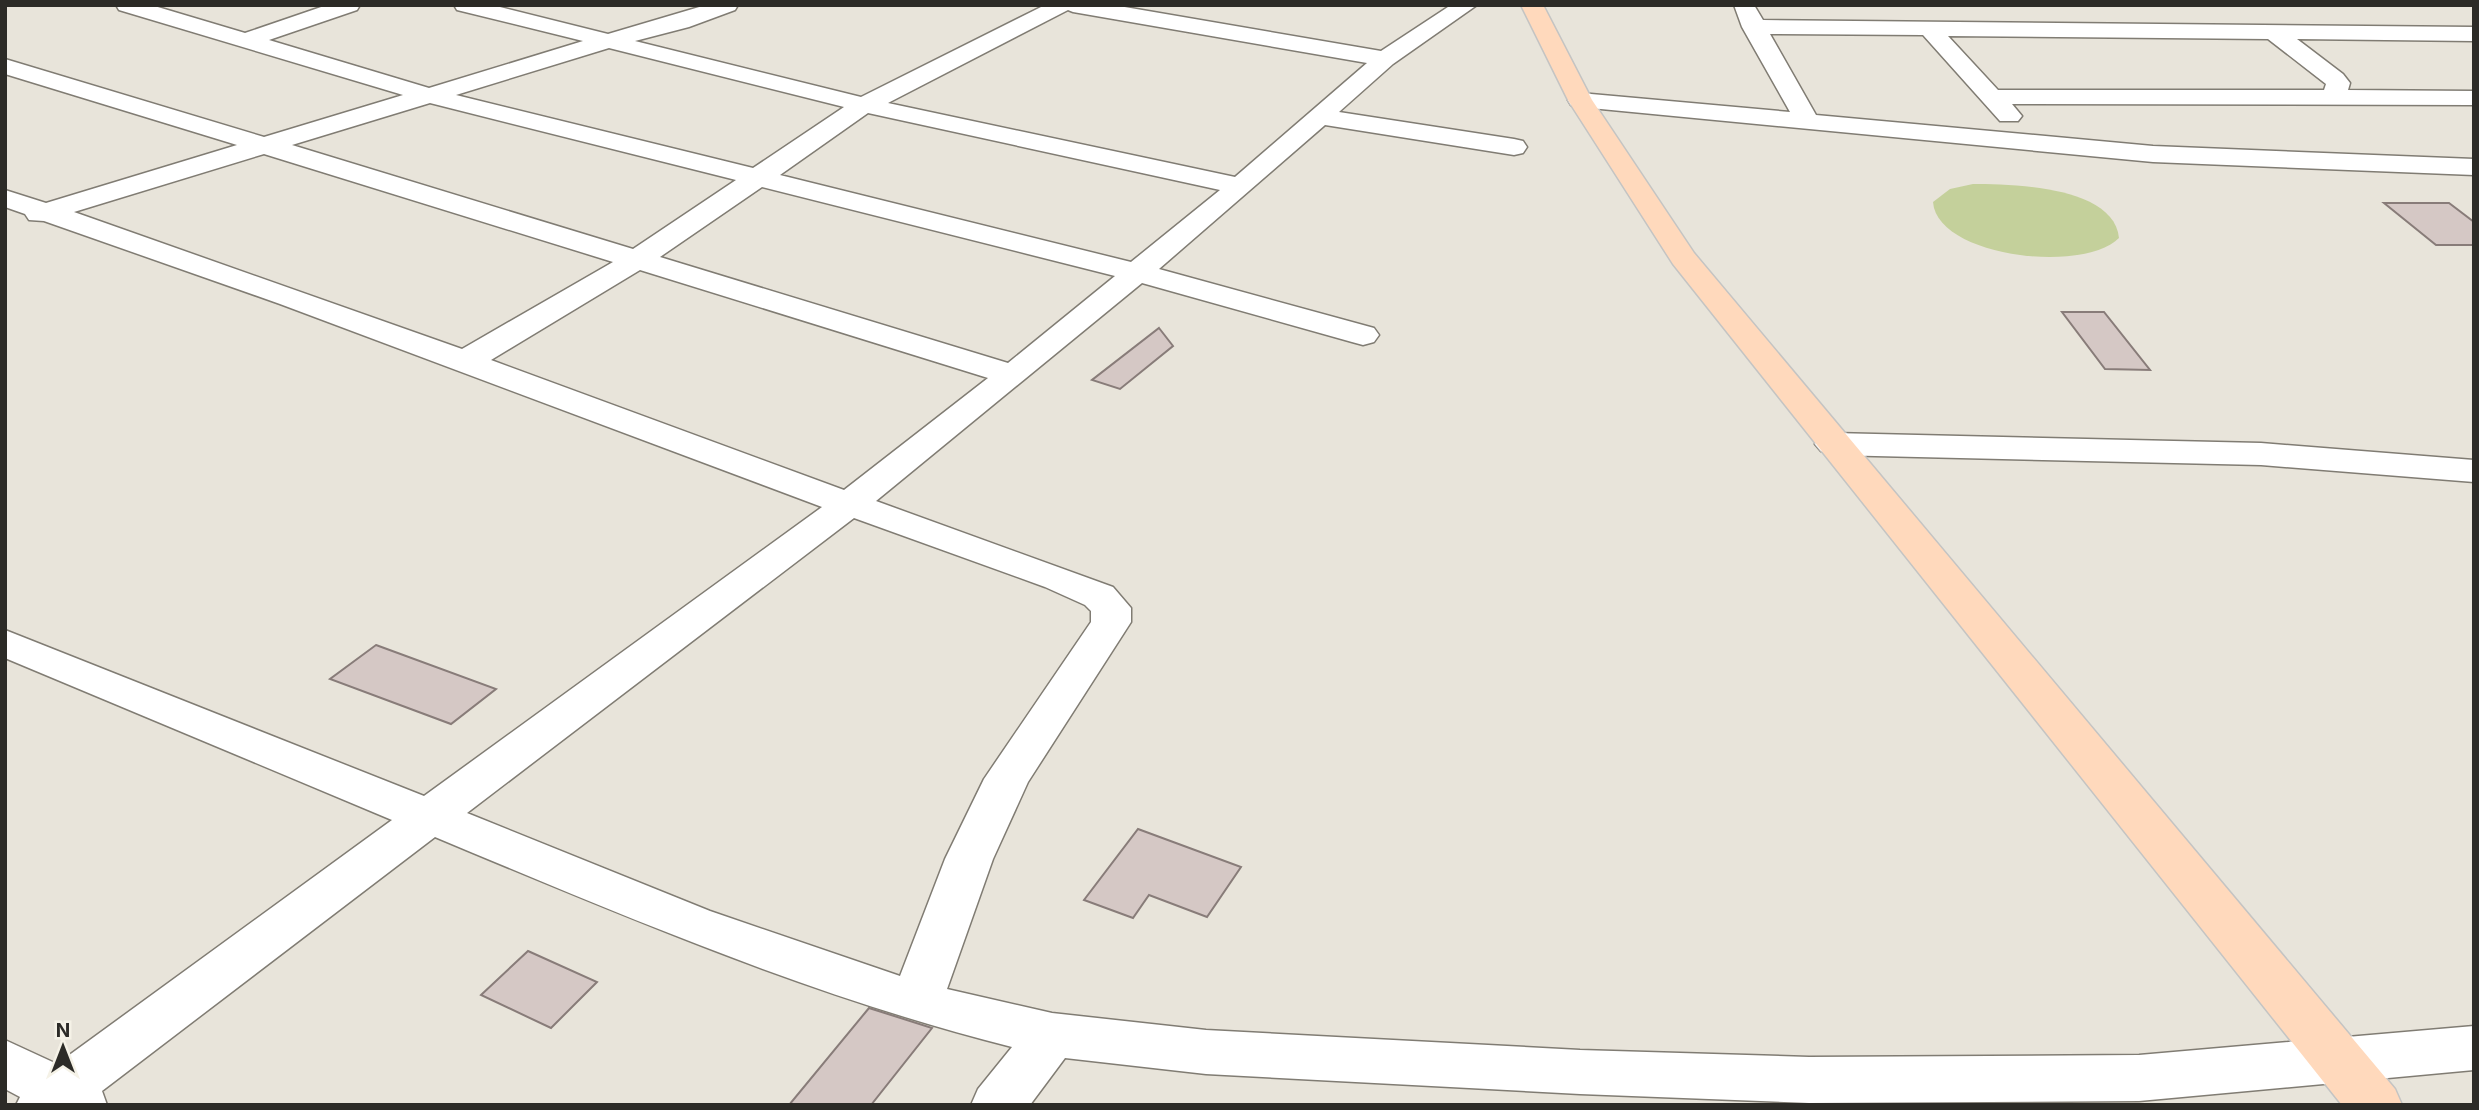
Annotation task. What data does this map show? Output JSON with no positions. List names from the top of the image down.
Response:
{
  "north": "top"
}
